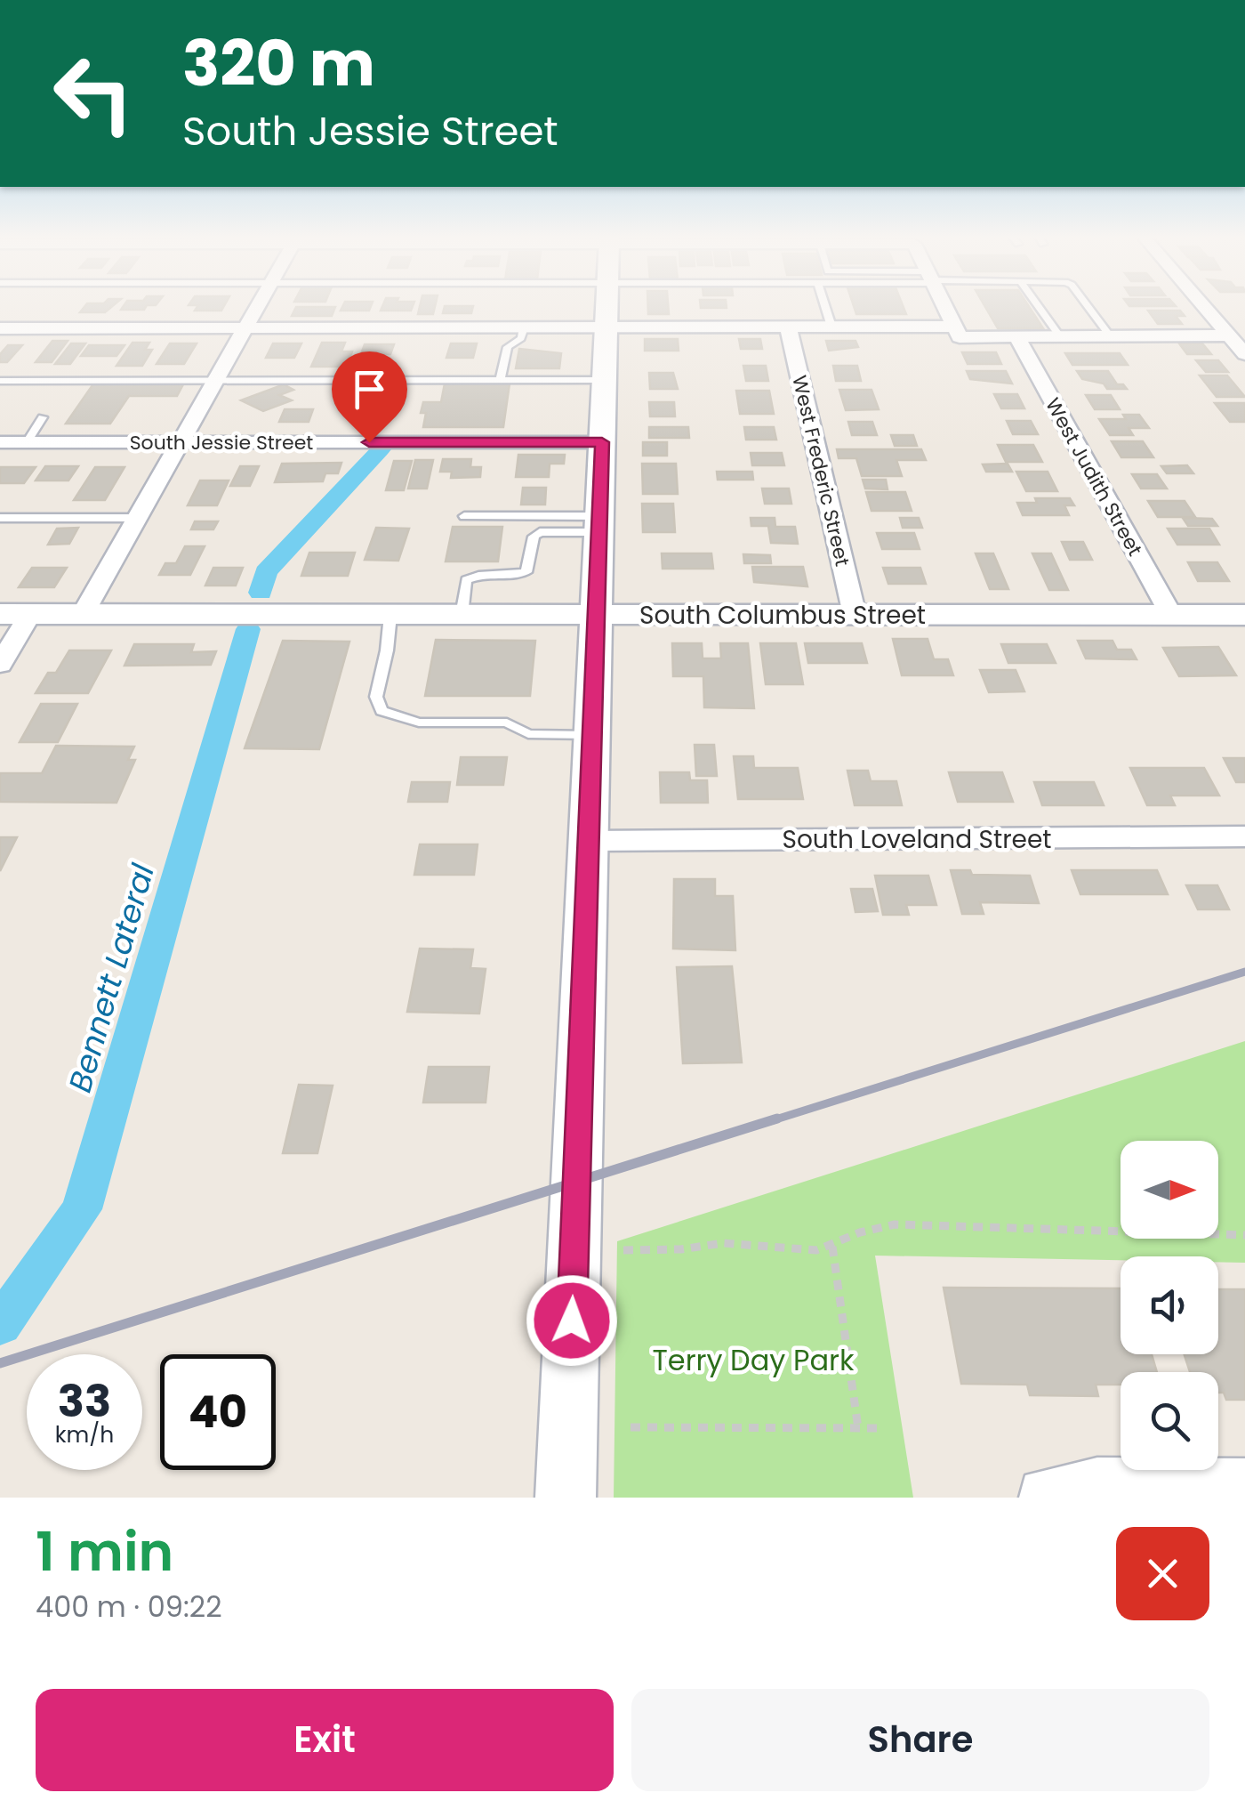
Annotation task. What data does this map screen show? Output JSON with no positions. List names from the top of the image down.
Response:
{
  "streets": {
    "street": [
      "South Jessie Street",
      "West Frederic Street",
      "West Judith Street",
      "South Columbus Street",
      "South Loveland Street"
    ]
  },
  "crossings": [
    ["West Frederic Street", "South Columbus Street"],
    ["West Judith Street", "South Columbus Street"]
  ],
  "water": ["Bennett Lateral"],
  "parks": ["Terry Day Park"],
  "north": "right",
  "page": {
    "turn": ["320 m", "South Jessie Street"],
    "speed": "33 km/h",
    "limit": "40",
    "heading": ["1 min", "400 m · 09:22"],
    "buttons": ["Exit", "Share"]
  }
}
